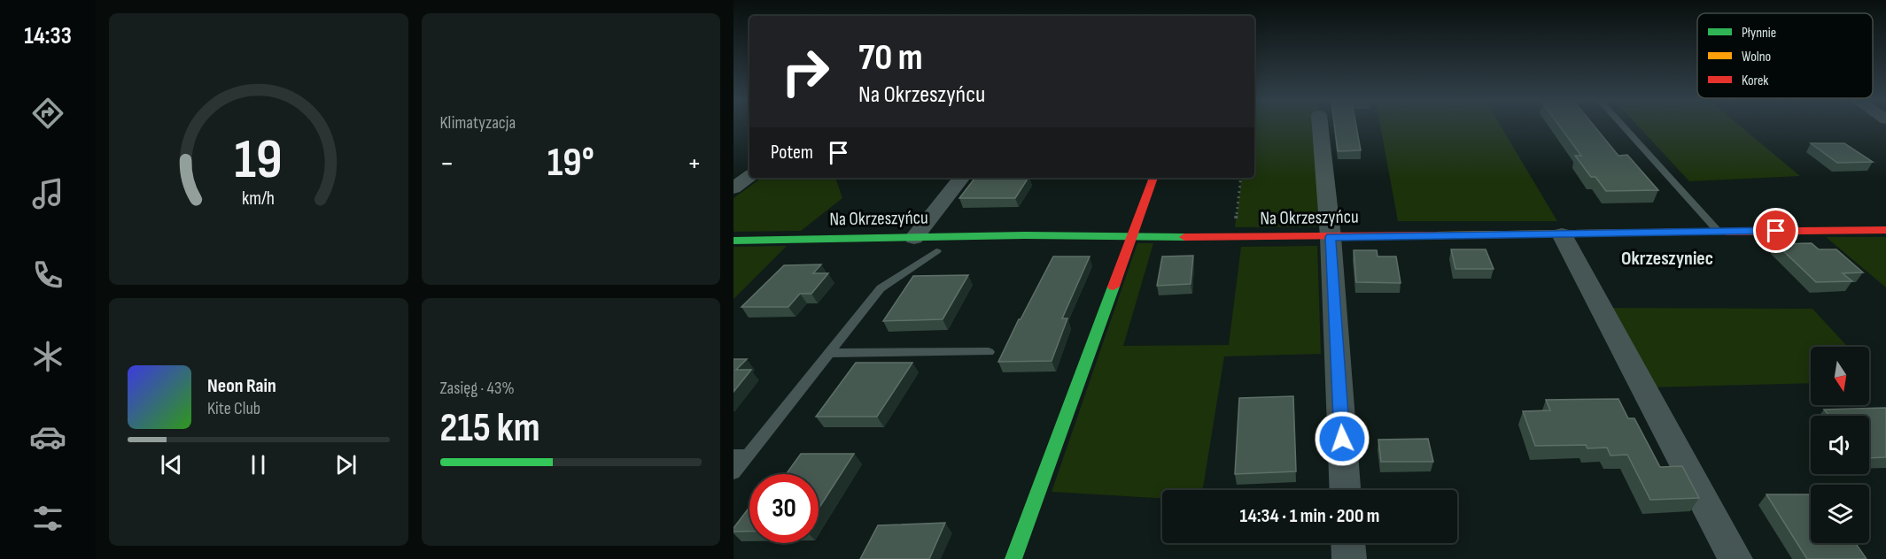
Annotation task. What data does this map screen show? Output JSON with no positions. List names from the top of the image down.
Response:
{
  "streets": {
    "street": ["Na Okrzeszyńcu"]
  },
  "districts": ["Okrzeszyniec"],
  "legend": ["Płynnie", "Wolno", "Korek"],
  "north": "bottom",
  "page": {
    "tabs": "14:33",
    "tile": [
      "Klimatyzacja",
      ["Zasięg · 43%", "215 km"]
    ],
    "turn": ["70 m", "Na Okrzeszyńcu"],
    "then": "Potem",
    "heat": ["−", "19°", "+"],
    "song": ["Neon Rain", "Kite Club"],
    "limit": "30",
    "trip": "14:34 · 1 min · 200 m",
    "gauge": ["19", "km/h"]
  }
}
